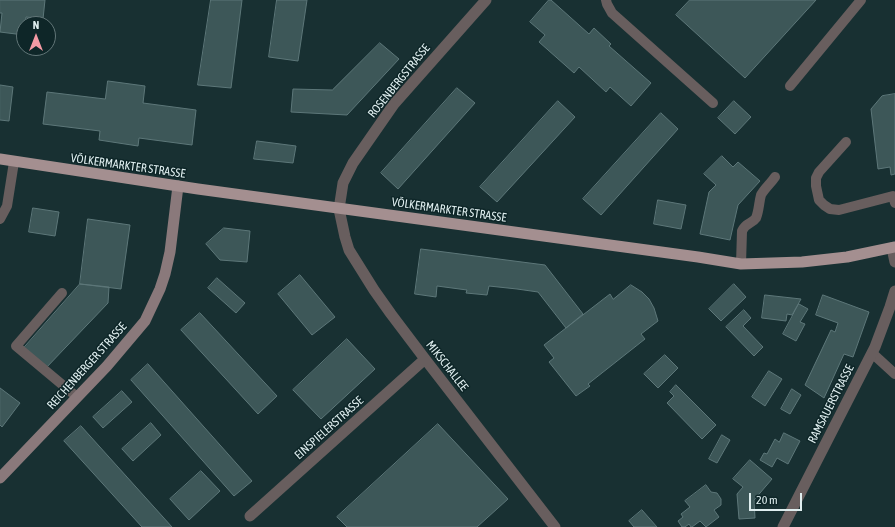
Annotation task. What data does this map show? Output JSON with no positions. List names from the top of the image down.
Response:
{
  "streets": {
    "main road": ["VÖLKERMARKTER STRASSE", "REICHENBERGER STRASSE"],
    "street": [
      "ROSENBERGSTRASSE",
      "MIKSCHALLEE",
      "RAMSAUERSTRASSE",
      "EINSPIELERSTRASSE"
    ]
  },
  "crossings": [
    ["ROSENBERGSTRASSE", "VÖLKERMARKTER STRASSE"],
    ["ROSENBERGSTRASSE", "MIKSCHALLEE"],
    ["VÖLKERMARKTER STRASSE", "REICHENBERGER STRASSE"],
    ["VÖLKERMARKTER STRASSE", "MIKSCHALLEE"],
    ["MIKSCHALLEE", "EINSPIELERSTRASSE"]
  ],
  "scale_bar": "20 m",
  "north": "top"
}
